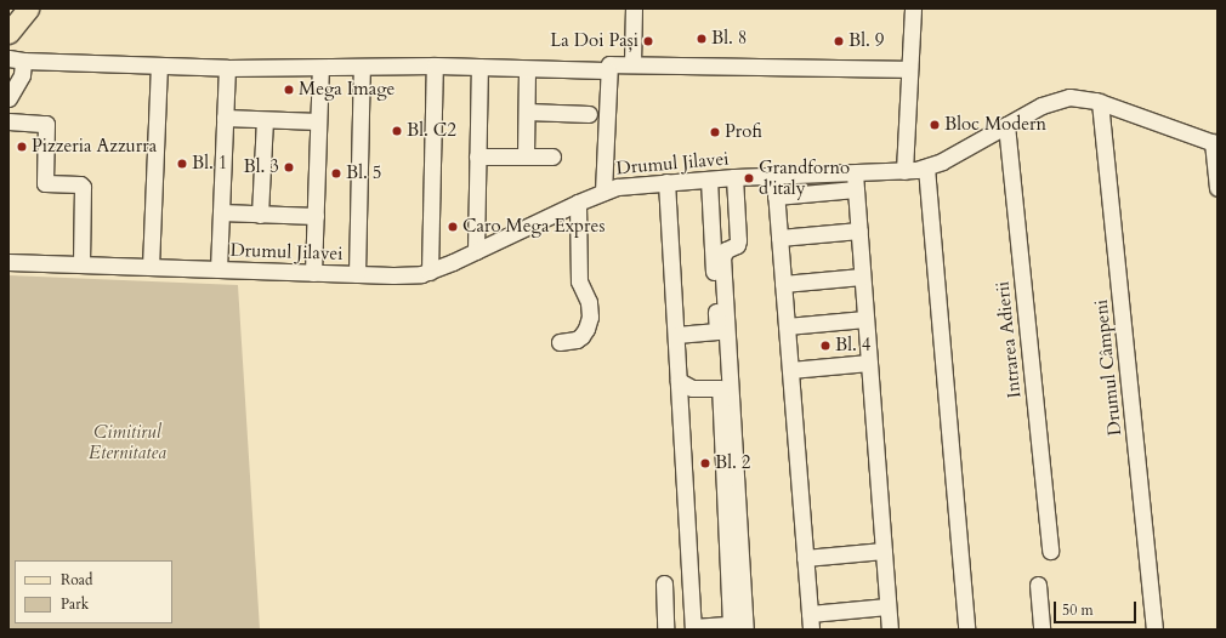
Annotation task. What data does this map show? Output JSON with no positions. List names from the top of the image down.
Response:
{
  "streets": {
    "street": ["Drumul Jilavei", "Intrarea Adierii", "Drumul Câmpeni"]
  },
  "crossings": [
    ["Drumul Jilavei", "Intrarea Adierii"],
    ["Drumul Jilavei", "Drumul Câmpeni"]
  ],
  "parks": ["Cimitirul Eternitatea"],
  "places": [
    "Bl. 8",
    "La Doi Pași",
    "Bl. 9",
    "Mega Image",
    "Bloc Modern",
    "Bl. C2",
    "Profi",
    "Pizzeria Azzurra",
    "Bl. 1",
    "Bl. 3",
    "Bl. 5",
    "Grandforno d'italy",
    "Caro Mega Expres",
    "Bl. 4",
    "Bl. 2"
  ],
  "legend": ["Road", "Park"],
  "scale_bar": "50 m"
}
